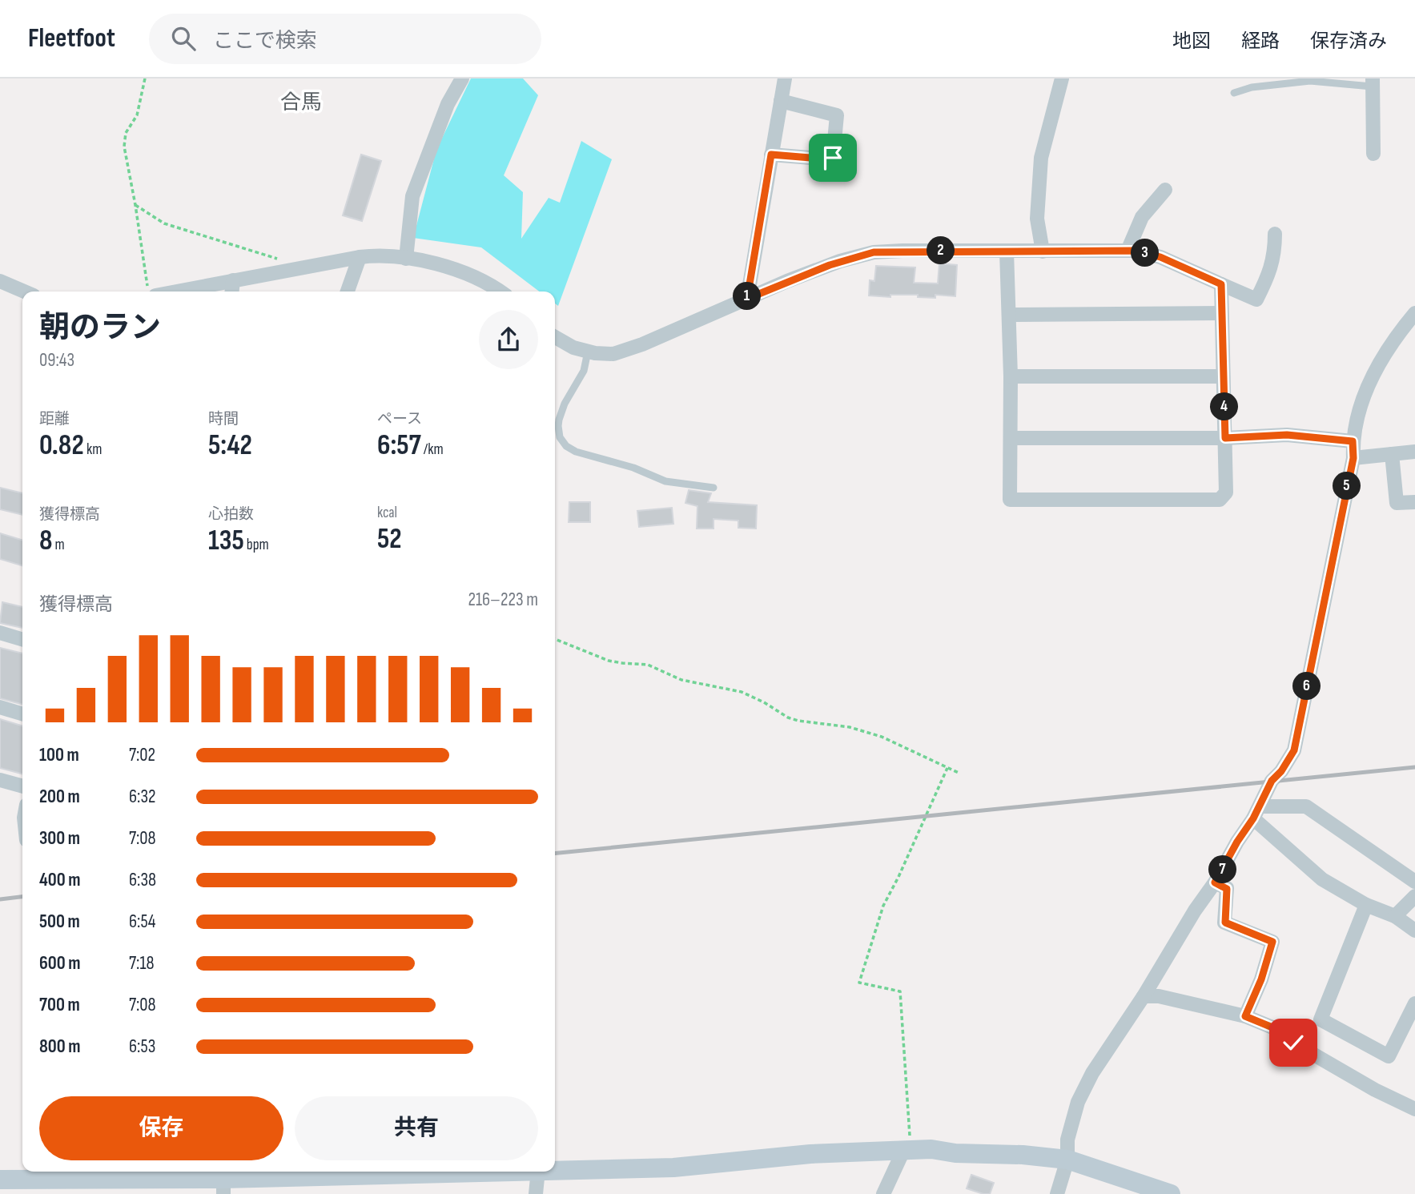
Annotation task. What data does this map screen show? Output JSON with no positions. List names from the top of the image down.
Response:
{
  "districts": ["合馬"],
  "page": {
    "header": "Fleetfoot",
    "search": "ここで検索",
    "nav": ["地図", "経路", "保存済み"],
    "pins": [
      "2",
      "3",
      "1",
      "4",
      "5",
      "6",
      "7"
    ],
    "heading": ["朝のラン", "09:43"],
    "stats": [
      ["距離", "0.82 km"],
      ["時間", "5:42"],
      ["ペース", "6:57 /km"],
      ["獲得標高", "8 m"],
      ["心拍数", "135 bpm"],
      ["kcal", "52"]
    ],
    "chart": ["獲得標高", "216–223 m"],
    "list": [
      {
        "name": "100 m",
        "note": "7:02"
      },
      {
        "name": "200 m",
        "note": "6:32"
      },
      {
        "name": "300 m",
        "note": "7:08"
      },
      {
        "name": "400 m",
        "note": "6:38"
      },
      {
        "name": "500 m",
        "note": "6:54"
      },
      {
        "name": "600 m",
        "note": "7:18"
      },
      {
        "name": "700 m",
        "note": "7:08"
      },
      {
        "name": "800 m",
        "note": "6:53"
      }
    ],
    "buttons": ["保存", "共有"]
  }
}
